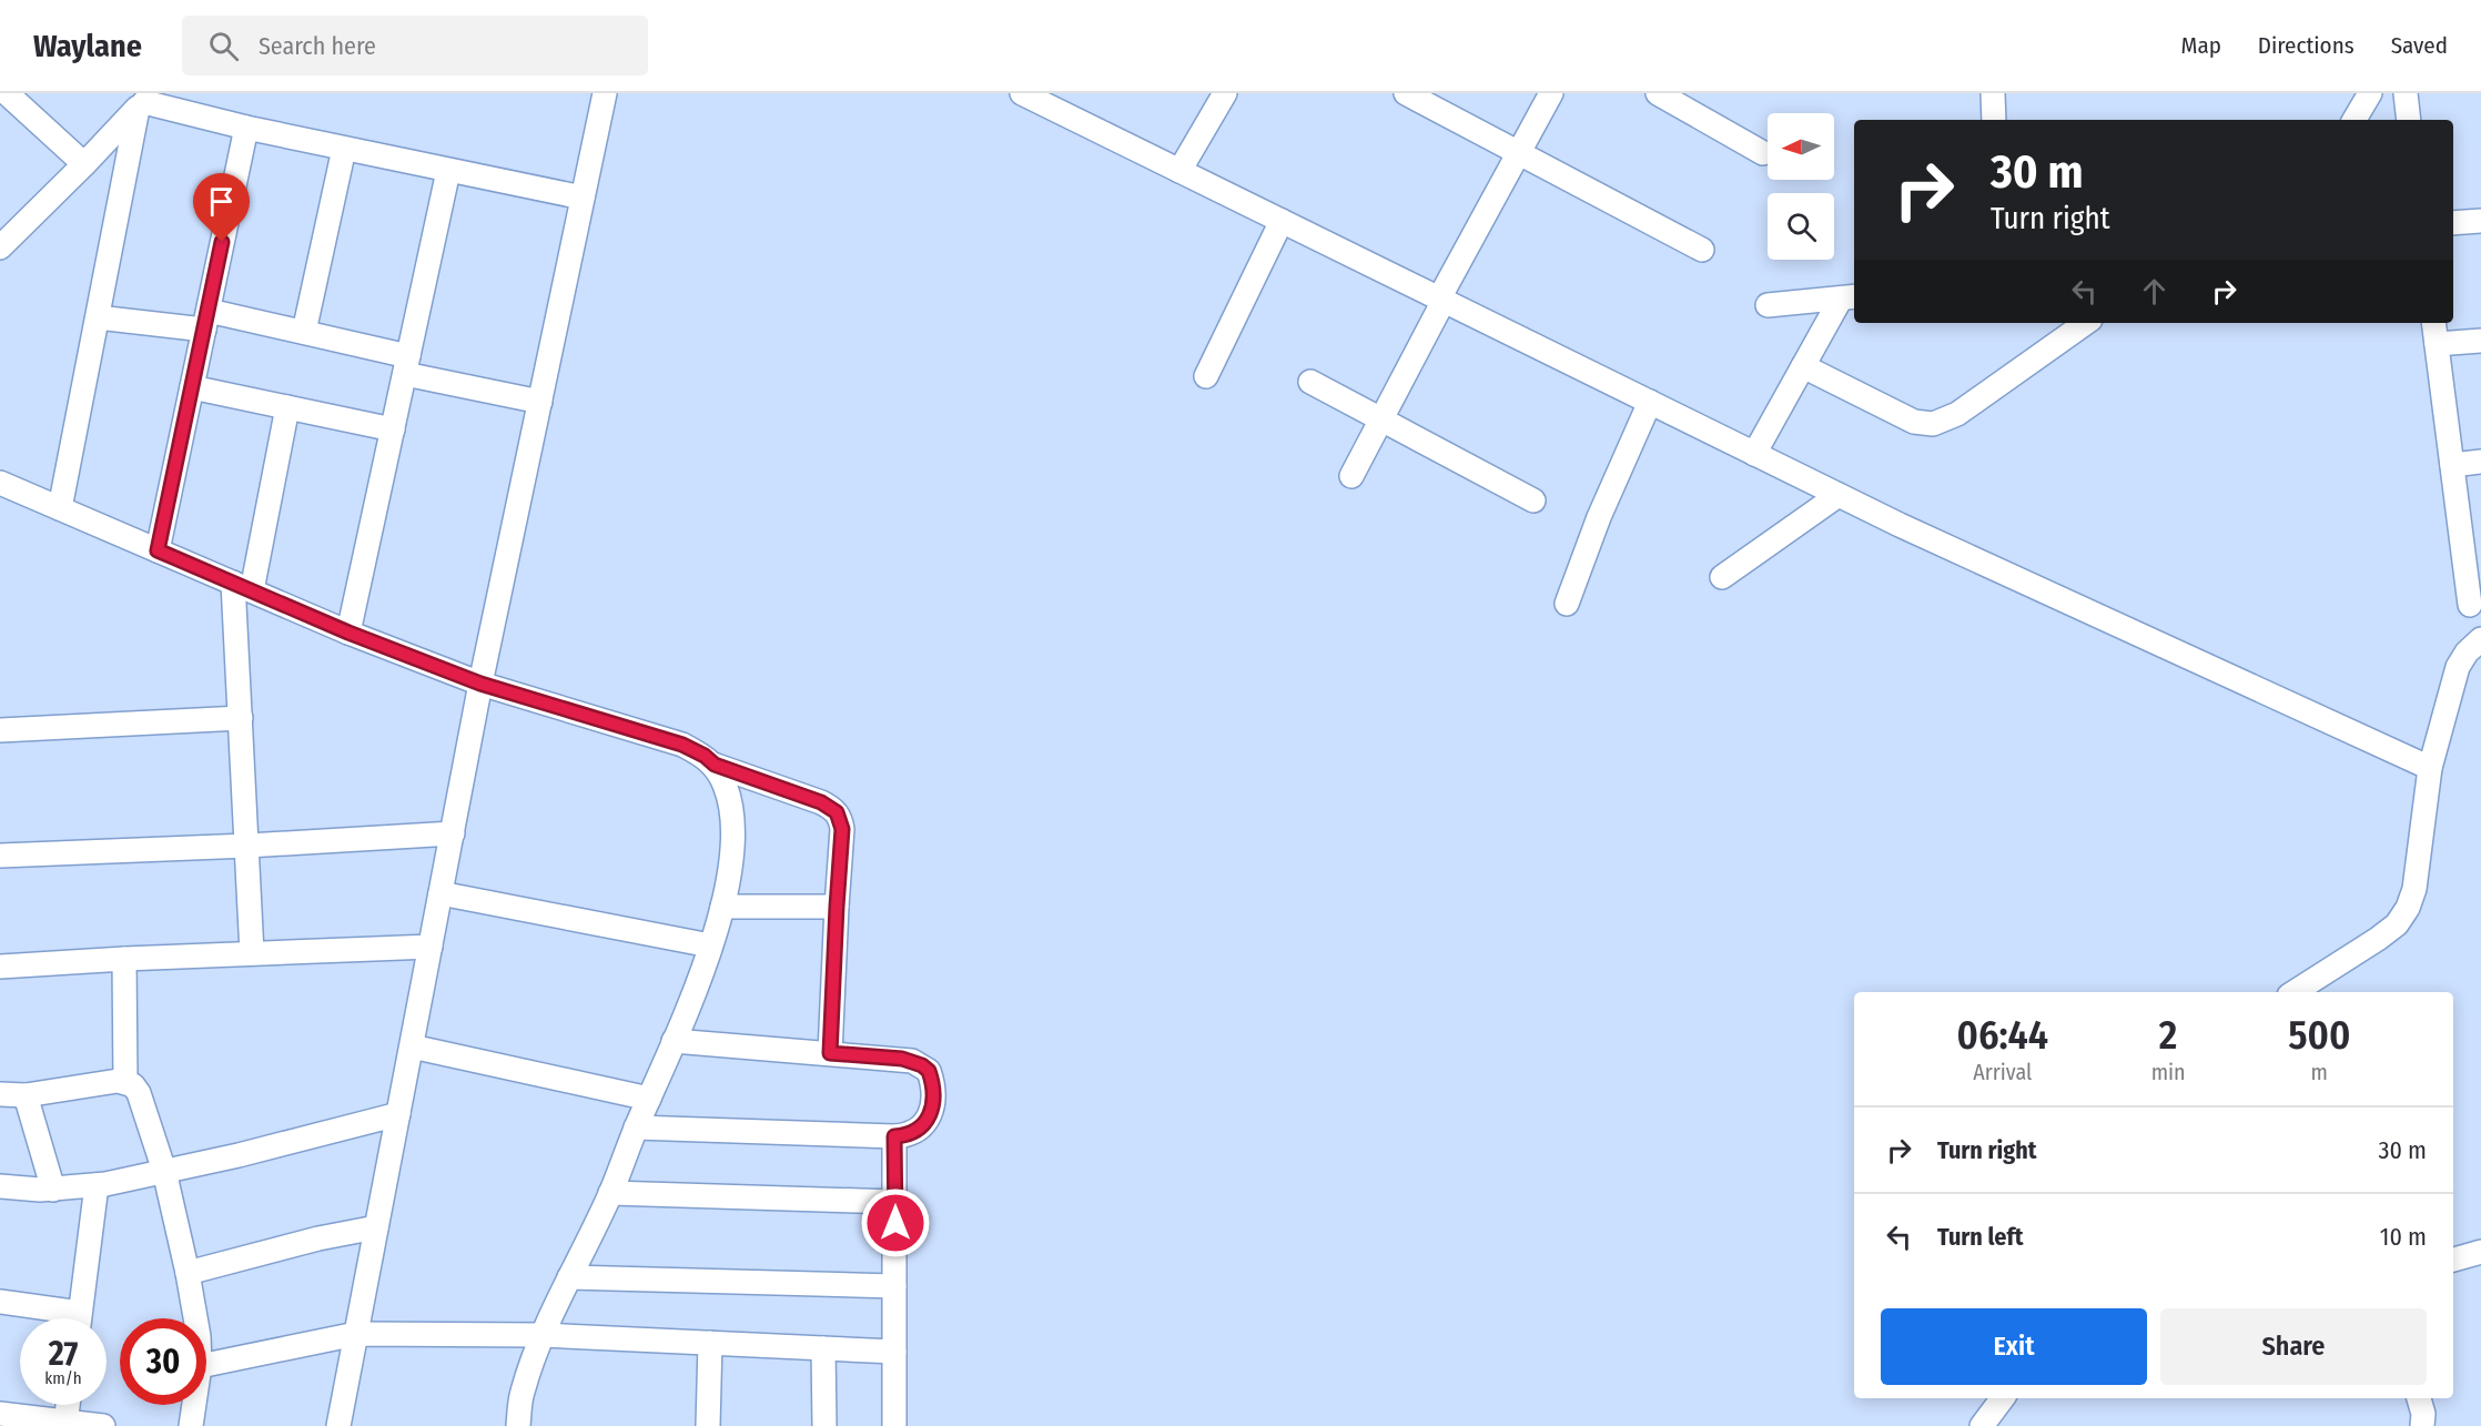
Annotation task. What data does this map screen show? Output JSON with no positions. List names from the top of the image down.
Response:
{
  "north": "left",
  "page": {
    "header": "Waylane",
    "search": "Search here",
    "nav": ["Map", "Directions", "Saved"],
    "turn": ["30 m", "Turn right"],
    "eta": [
      "06:44",
      "Arrival",
      "2",
      "min",
      "500",
      "m"
    ],
    "list": [
      {
        "name": "Turn right",
        "value": "30 m"
      },
      {
        "name": "Turn left",
        "value": "10 m"
      }
    ],
    "buttons": ["Exit", "Share"],
    "speed": "27 km/h",
    "limit": "30"
  }
}
